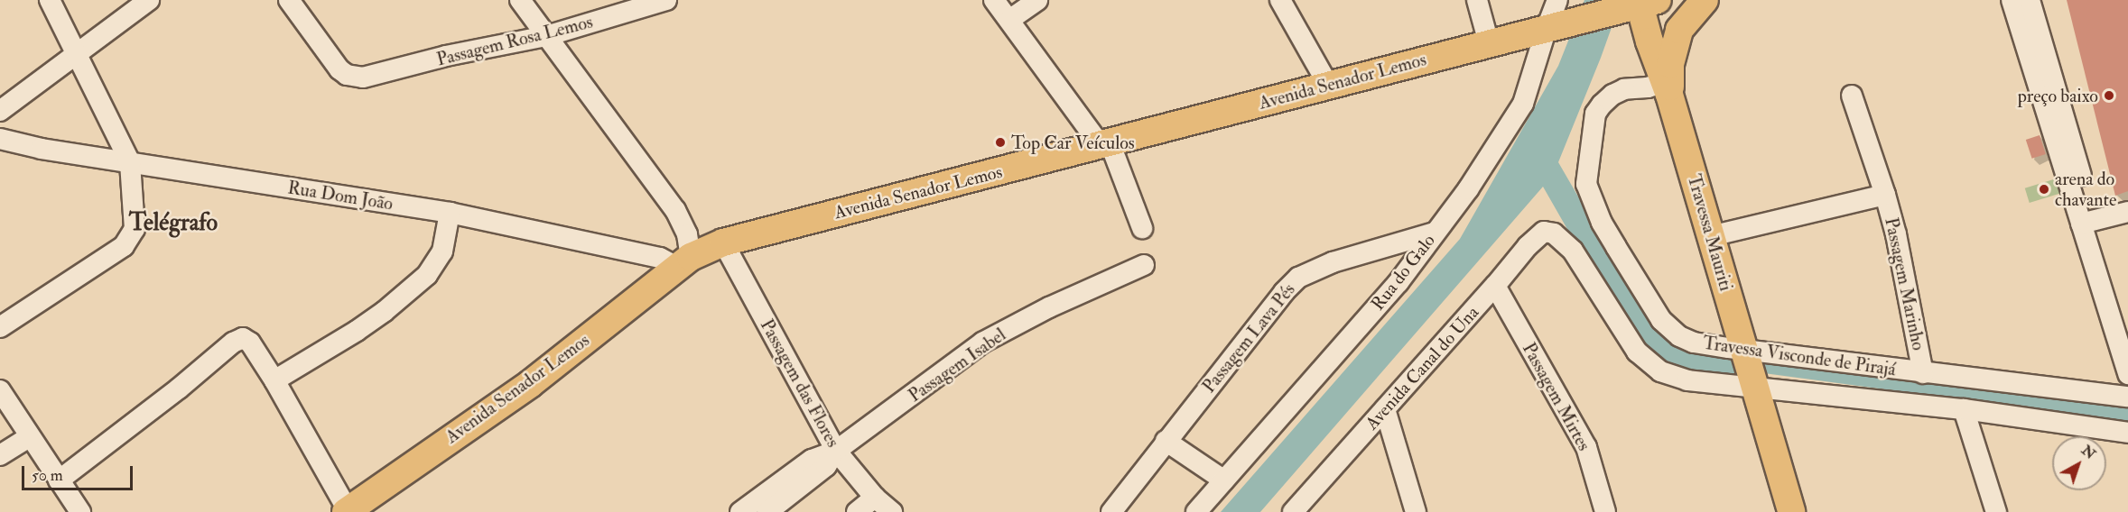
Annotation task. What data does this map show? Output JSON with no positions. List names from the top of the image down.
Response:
{
  "streets": {
    "main road": ["Avenida Senador Lemos", "Travessa Mauriti"],
    "street": [
      "Passagem Rosa Lemos",
      "Rua Dom João",
      "Rua do Galo",
      "Passagem Marinho",
      "Passagem Lava Pés",
      "Travessa Visconde de Pirajá",
      "Passagem Isabel",
      "Avenida Canal do Una",
      "Passagem das Flores",
      "Passagem Mirtes"
    ]
  },
  "crossings": [
    ["Avenida Senador Lemos", "Rua Dom João"],
    ["Avenida Senador Lemos", "Travessa Mauriti"],
    ["Avenida Senador Lemos", "Rua do Galo"],
    ["Avenida Senador Lemos", "Passagem das Flores"],
    ["Travessa Mauriti", "Passagem Marinho"],
    ["Travessa Mauriti", "Travessa Visconde de Pirajá"],
    ["Rua do Galo", "Passagem Lava Pés"],
    ["Passagem Marinho", "Travessa Visconde de Pirajá"],
    ["Travessa Visconde de Pirajá", "Avenida Canal do Una"],
    ["Passagem Isabel", "Passagem das Flores"],
    ["Avenida Canal do Una", "Passagem Mirtes"]
  ],
  "districts": ["Telégrafo"],
  "places": ["preço baixo", "Top Car Veículos", "arena do chavante"],
  "scale_bar": "50 m",
  "north": "top right"
}
